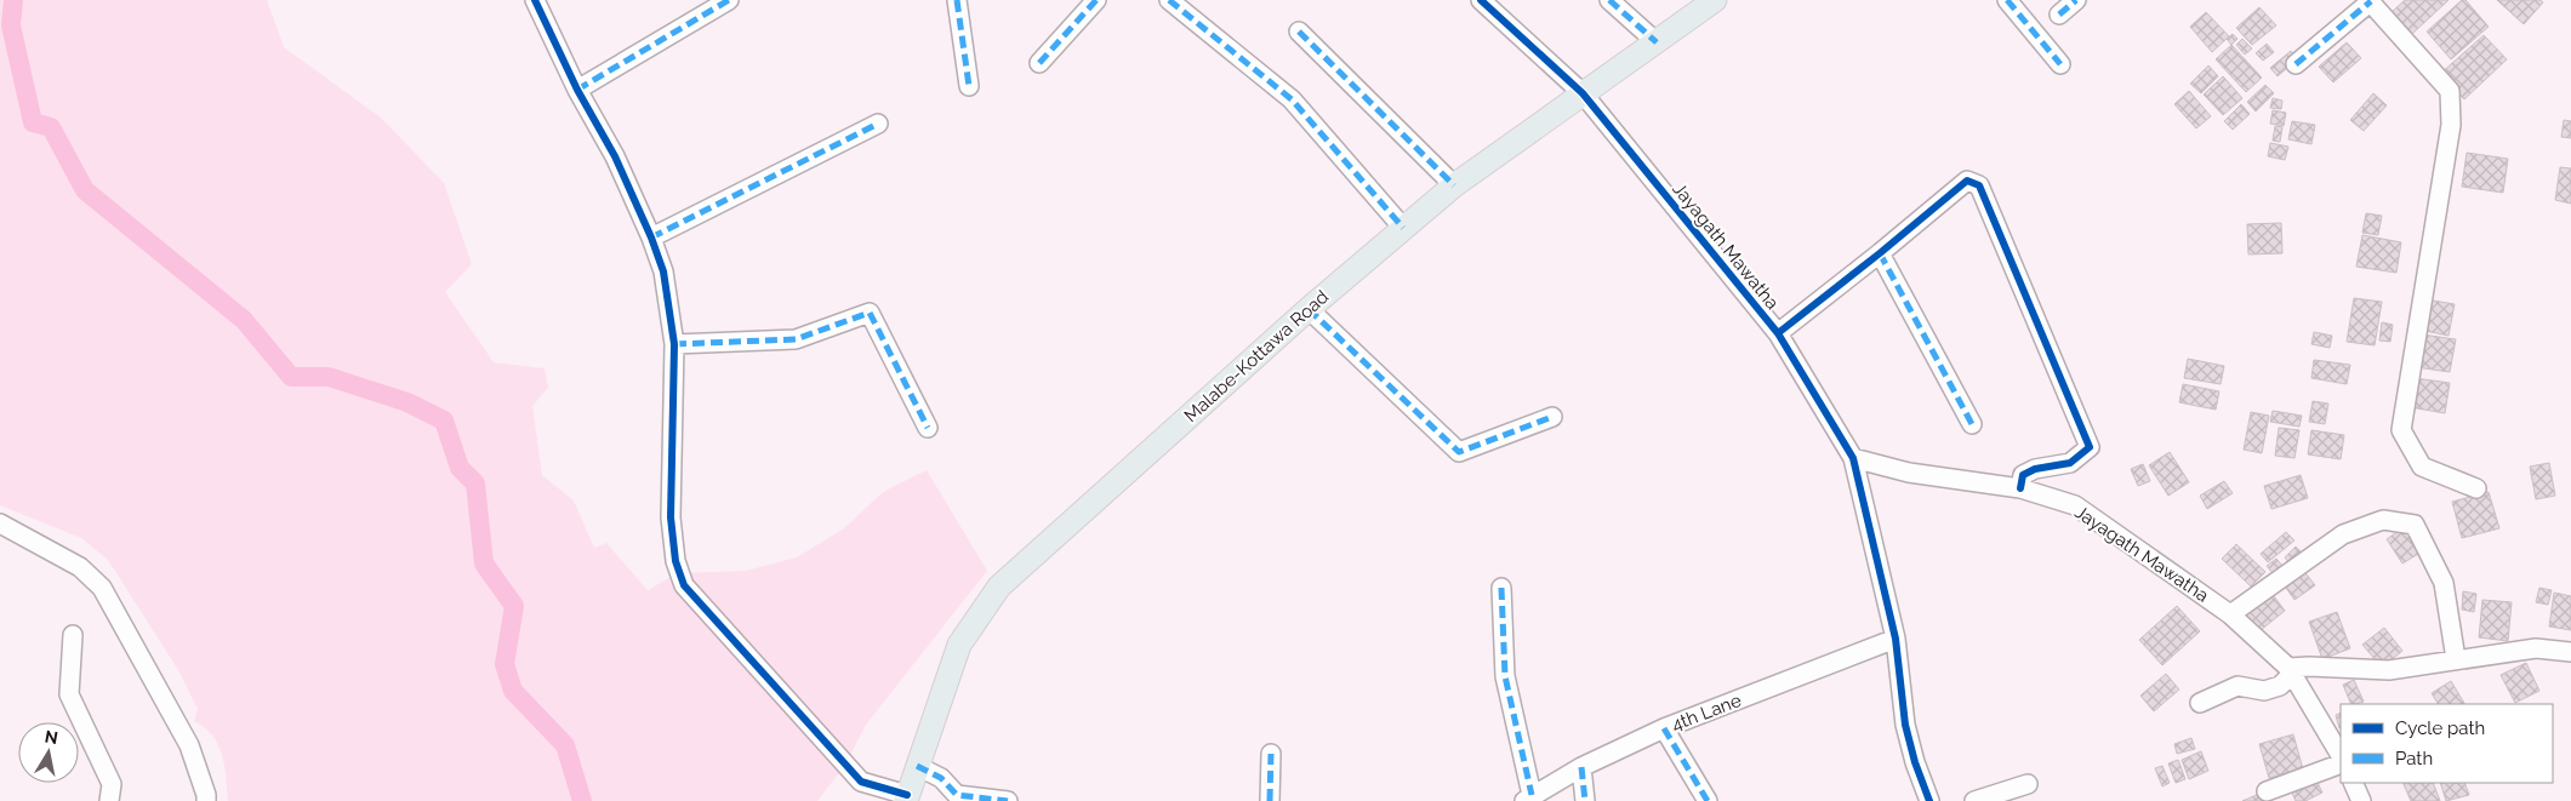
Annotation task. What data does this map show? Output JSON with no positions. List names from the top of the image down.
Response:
{
  "streets": {
    "main road": ["Malabe-Kottawa Road"],
    "street": ["Jayagath Mawatha", "4th Lane"]
  },
  "crossings": [
    ["Jayagath Mawatha", "Malabe-Kottawa Road"]
  ],
  "legend": ["Cycle path", "Path"],
  "north": "top"
}
